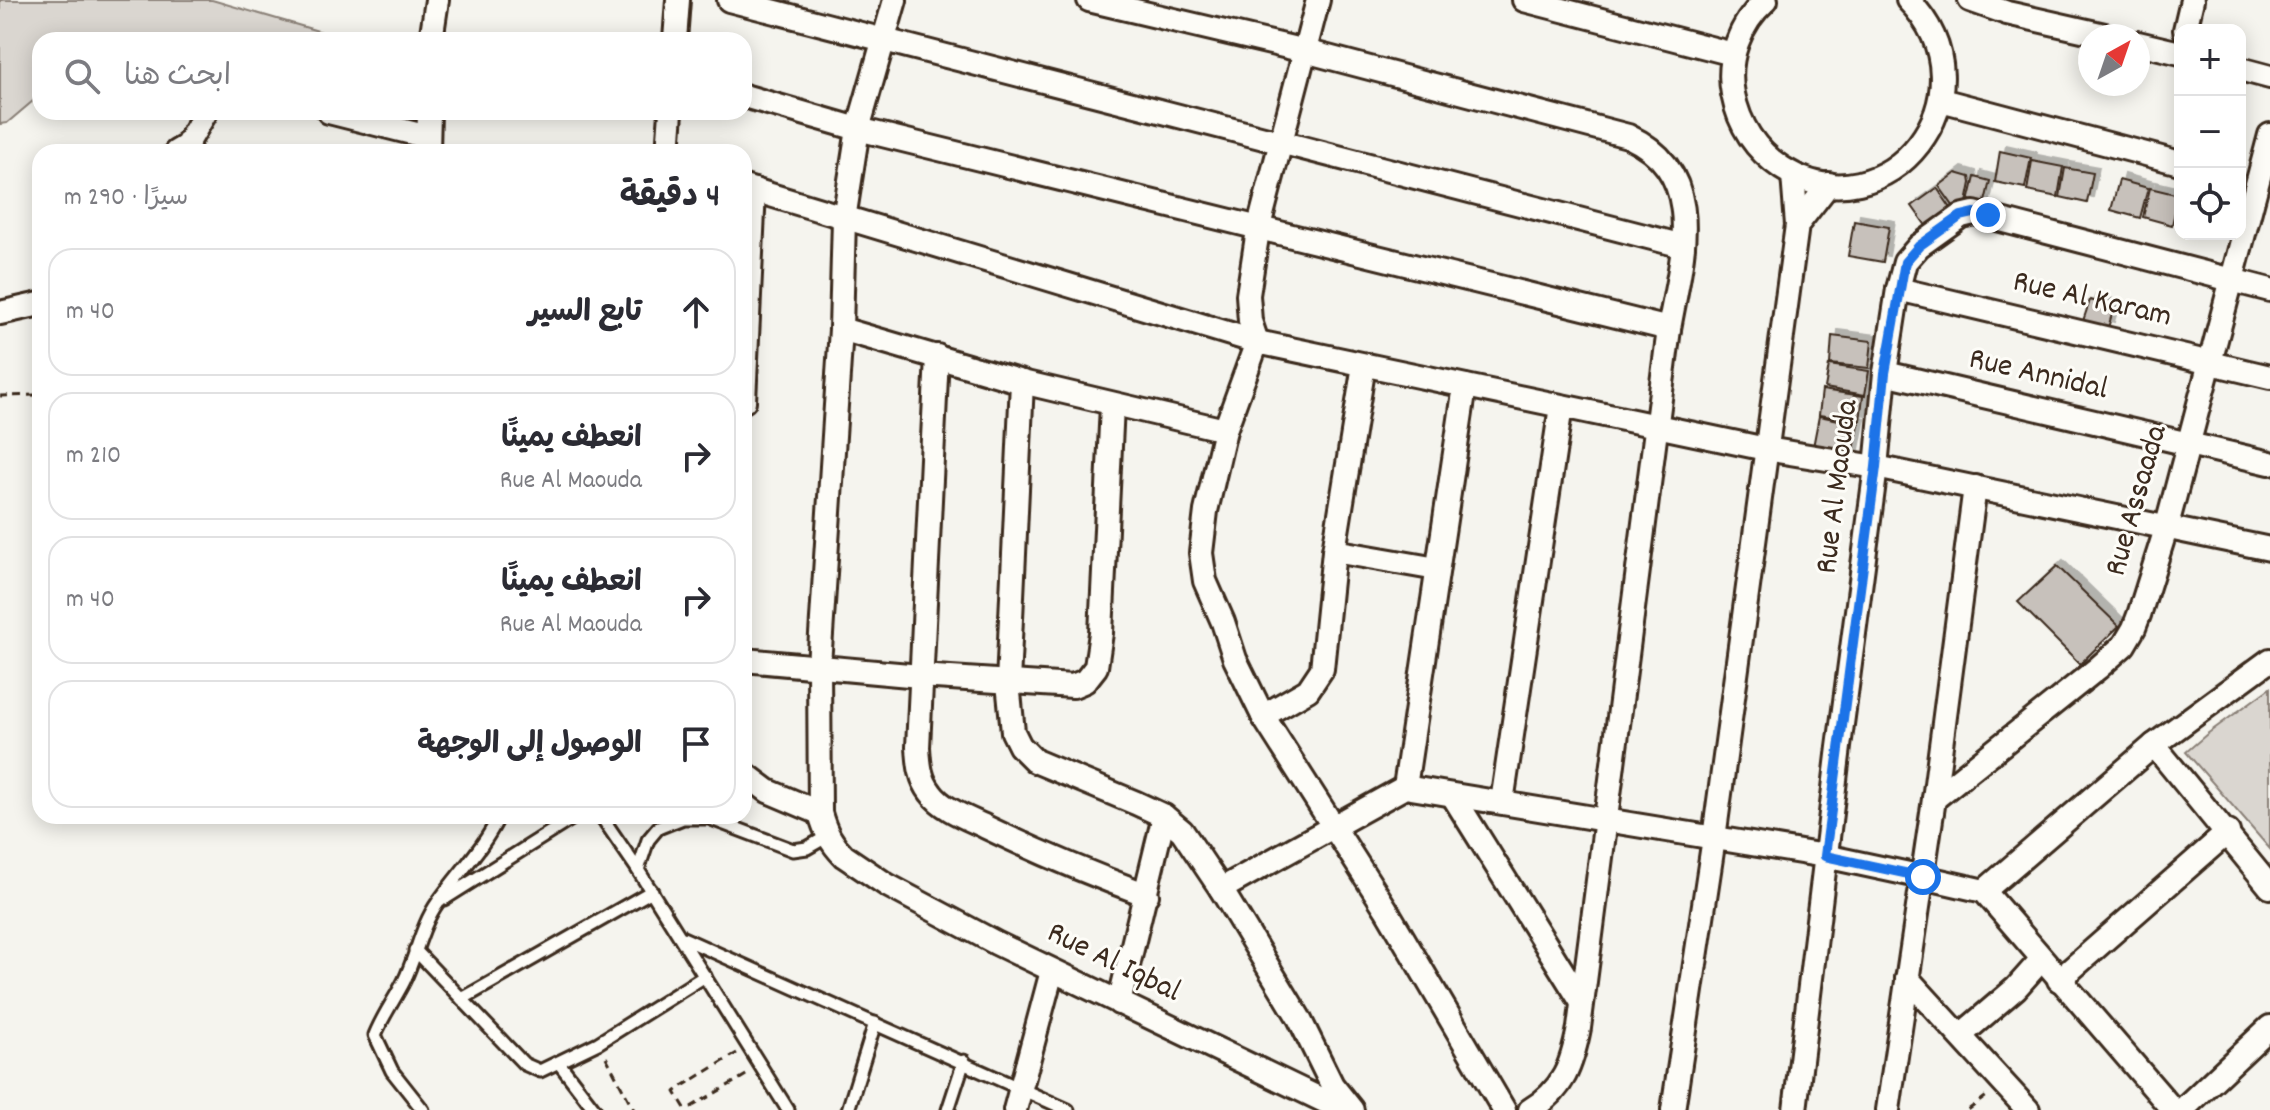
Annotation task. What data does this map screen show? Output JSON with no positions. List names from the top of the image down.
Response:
{
  "streets": {
    "street": [
      "Rue Al Karam",
      "Rue Annidal",
      "Rue Al Maouda",
      "Rue Assaada",
      "Rue Al Iqbal"
    ]
  },
  "crossings": [
    ["Rue Al Karam", "Rue Al Maouda"],
    ["Rue Al Karam", "Rue Assaada"],
    ["Rue Annidal", "Rue Al Maouda"],
    ["Rue Annidal", "Rue Assaada"],
    ["Rue Al Maouda", "Rue Assaada"]
  ],
  "north": "top right",
  "page": {
    "map_buttons": ["+", "−"],
    "search": "ابحث هنا",
    "heading": ["4 دقيقة", "سيرًا · 290 m"],
    "list": [
      ["تابع السير", "40 m"],
      ["انعطف يمينًا", "Rue Al Maouda", "210 m"],
      ["انعطف يمينًا", "Rue Al Maouda", "40 m"],
      "الوصول إلى الوجهة"
    ]
  }
}
